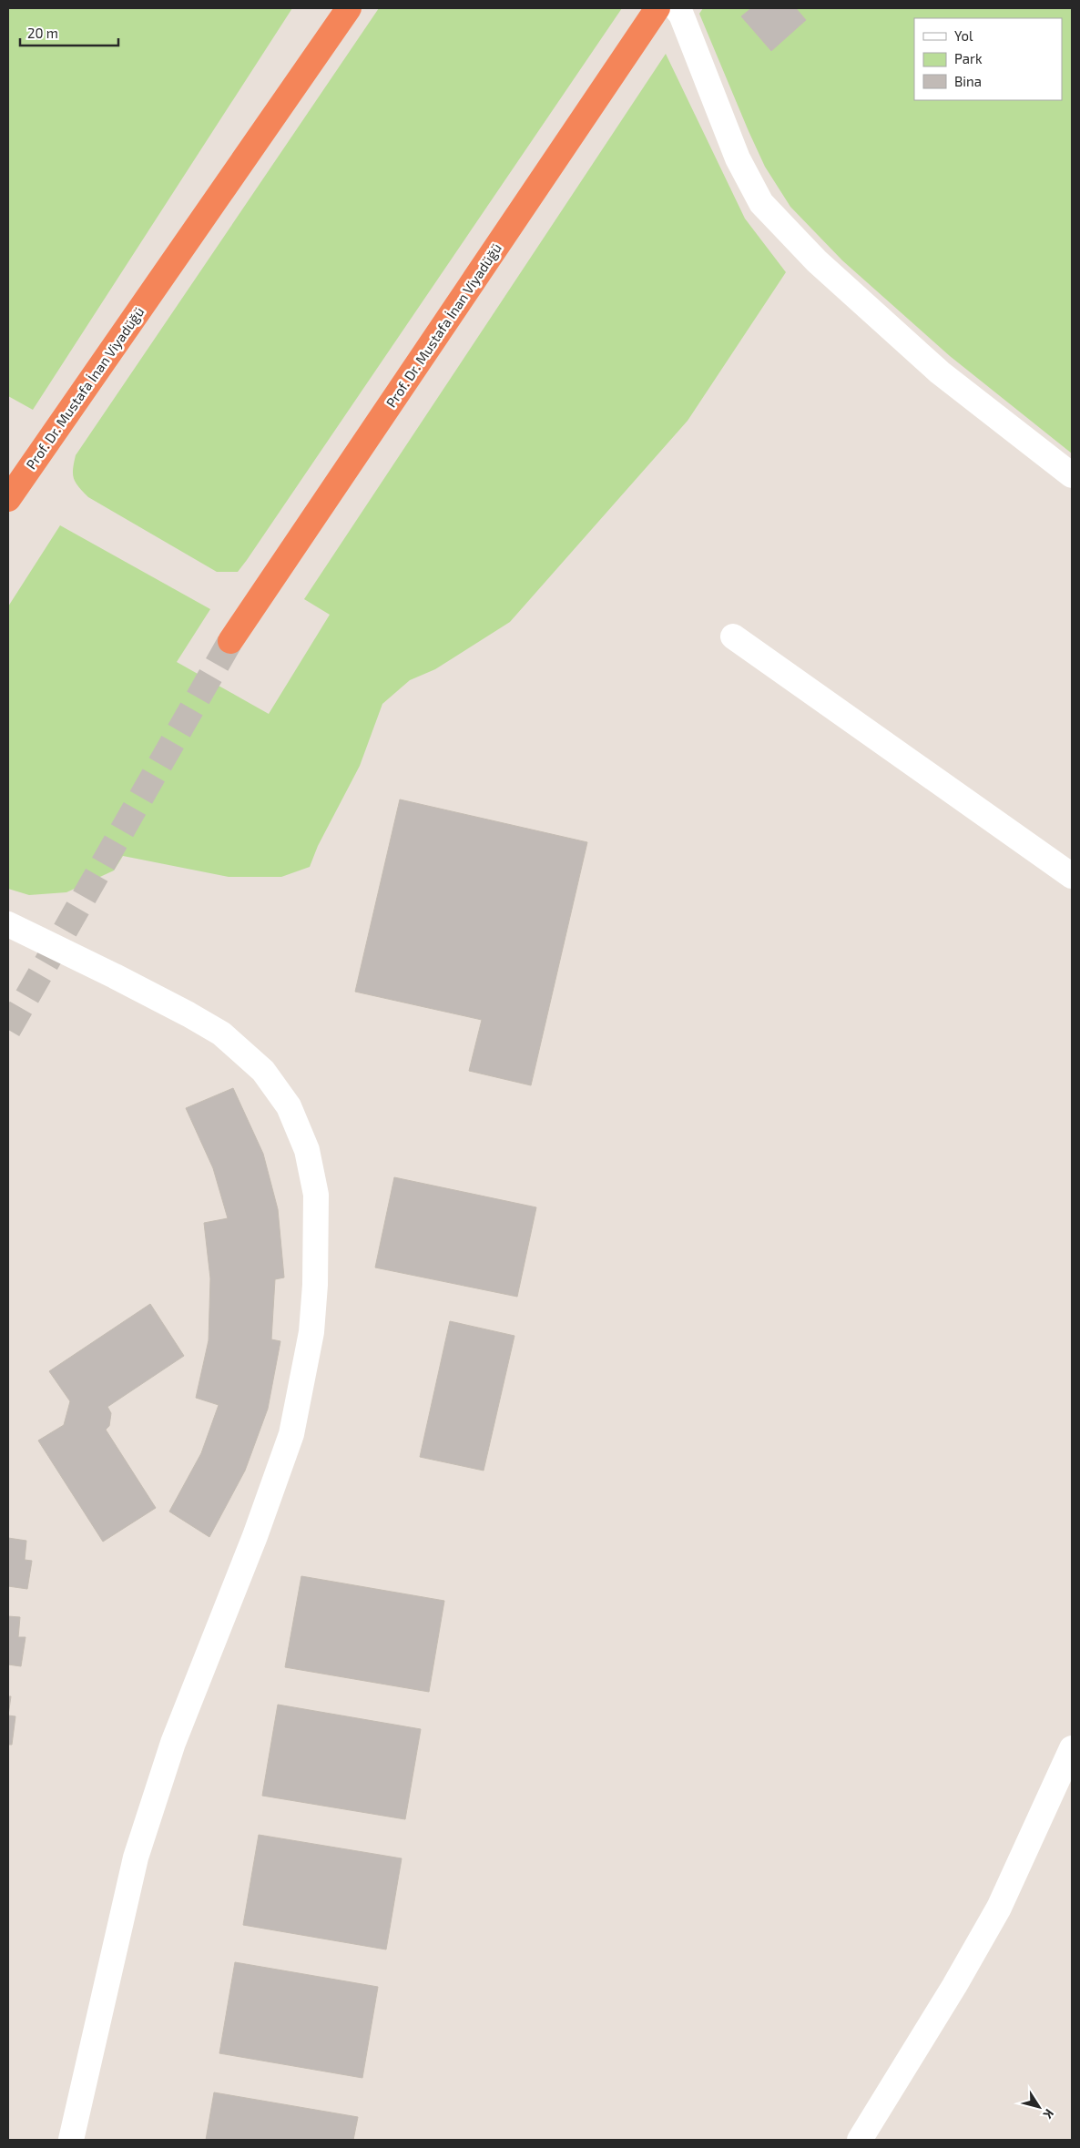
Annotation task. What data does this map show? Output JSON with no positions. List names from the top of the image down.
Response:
{
  "streets": {
    "highway": ["Prof. Dr. Mustafa İnan Viyadüğü"]
  },
  "legend": ["Yol", "Park", "Bina"],
  "scale_bar": "20 m",
  "north": "bottom right"
}
